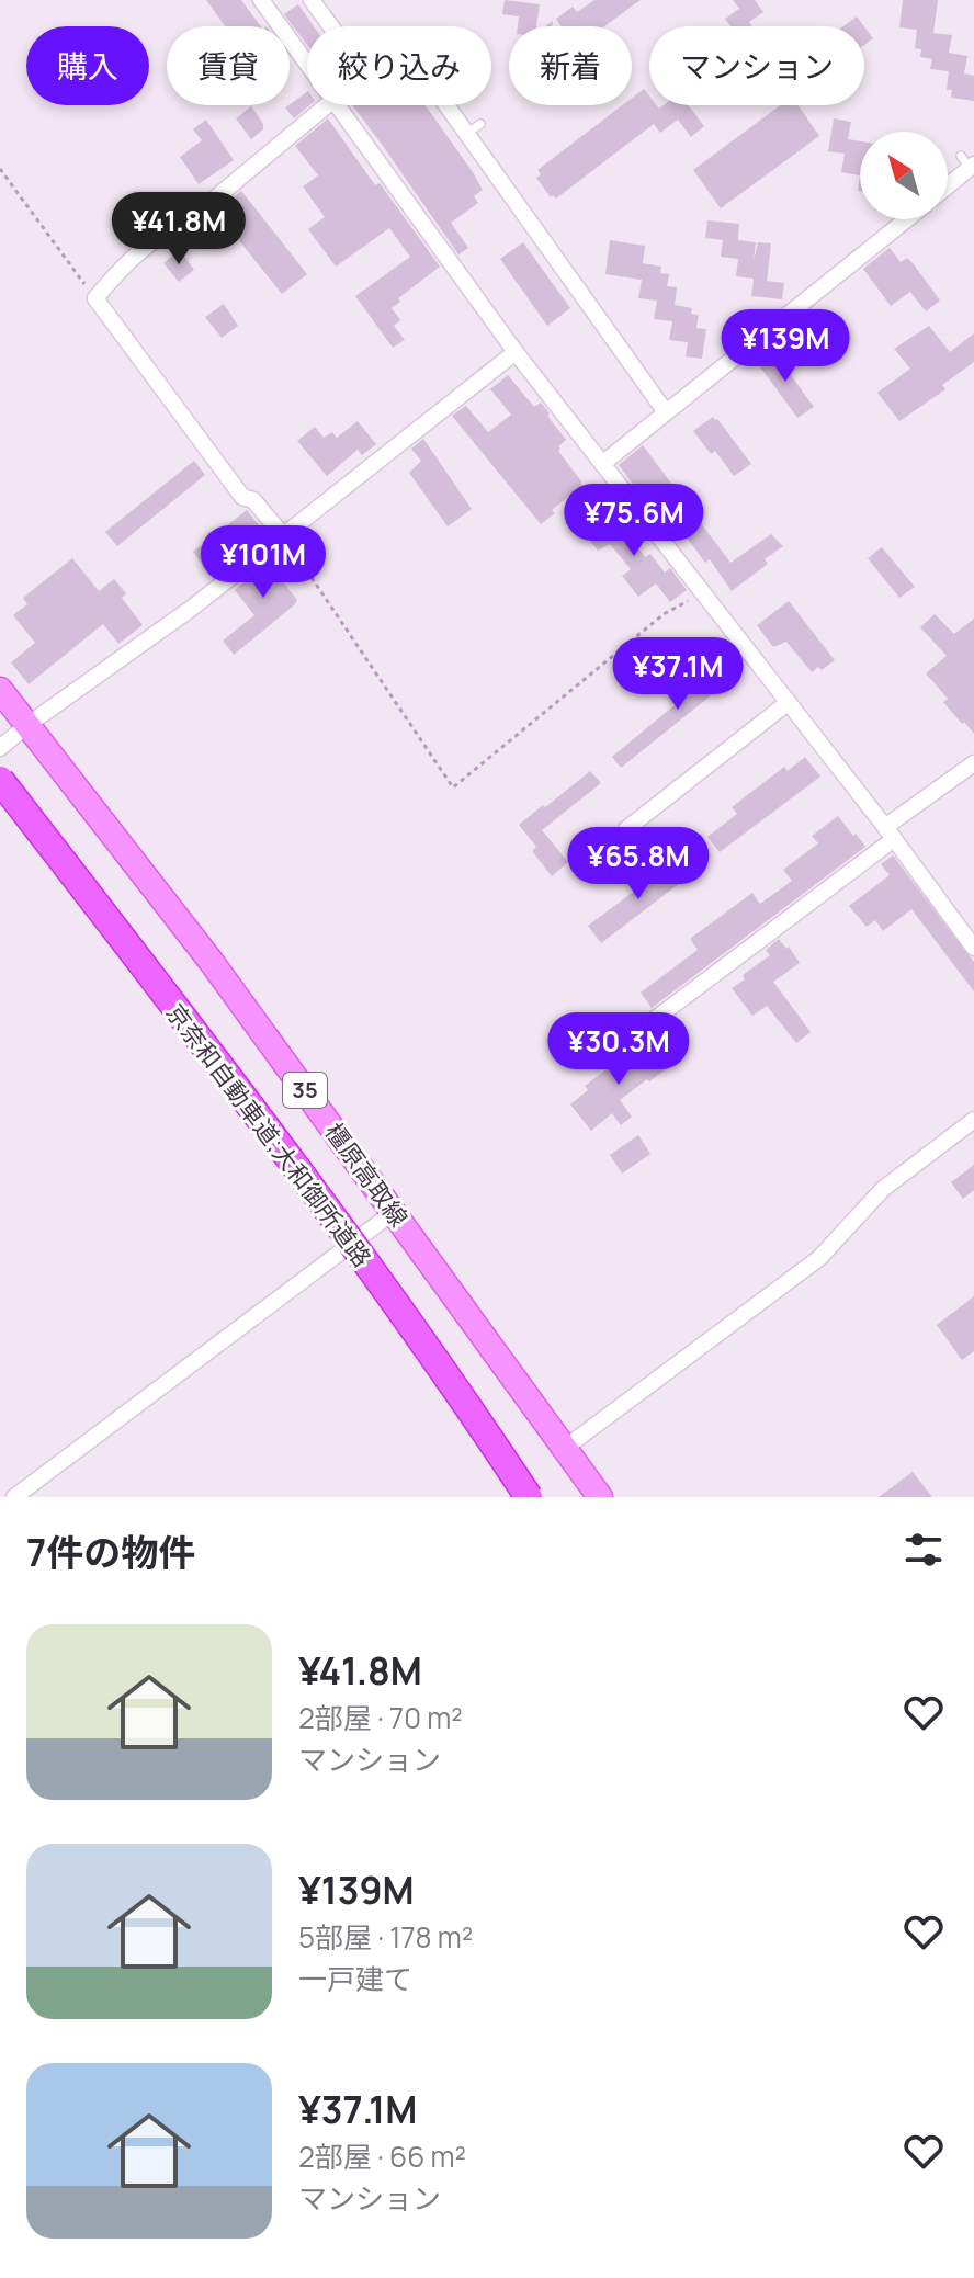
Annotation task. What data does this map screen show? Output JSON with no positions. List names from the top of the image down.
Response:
{
  "streets": {
    "highway": ["京奈和自動車道;大和御所道路"],
    "main road": ["35", "橿原高取線"]
  },
  "north": "top left",
  "page": {
    "chip": [
      "購入",
      "賃貸",
      "絞り込み",
      "新着",
      "マンション"
    ],
    "price": [
      "¥41.8M",
      "¥139M",
      "¥75.6M",
      "¥101M",
      "¥37.1M",
      "¥65.8M",
      "¥30.3M"
    ],
    "heading": "7件の物件",
    "list": [
      {
        "name": "¥41.8M",
        "note": "2部屋 · 70 m² · マンション"
      },
      {
        "name": "¥139M",
        "note": "5部屋 · 178 m² · 一戸建て"
      },
      {
        "name": "¥37.1M",
        "note": "2部屋 · 66 m² · マンション"
      }
    ]
  }
}
